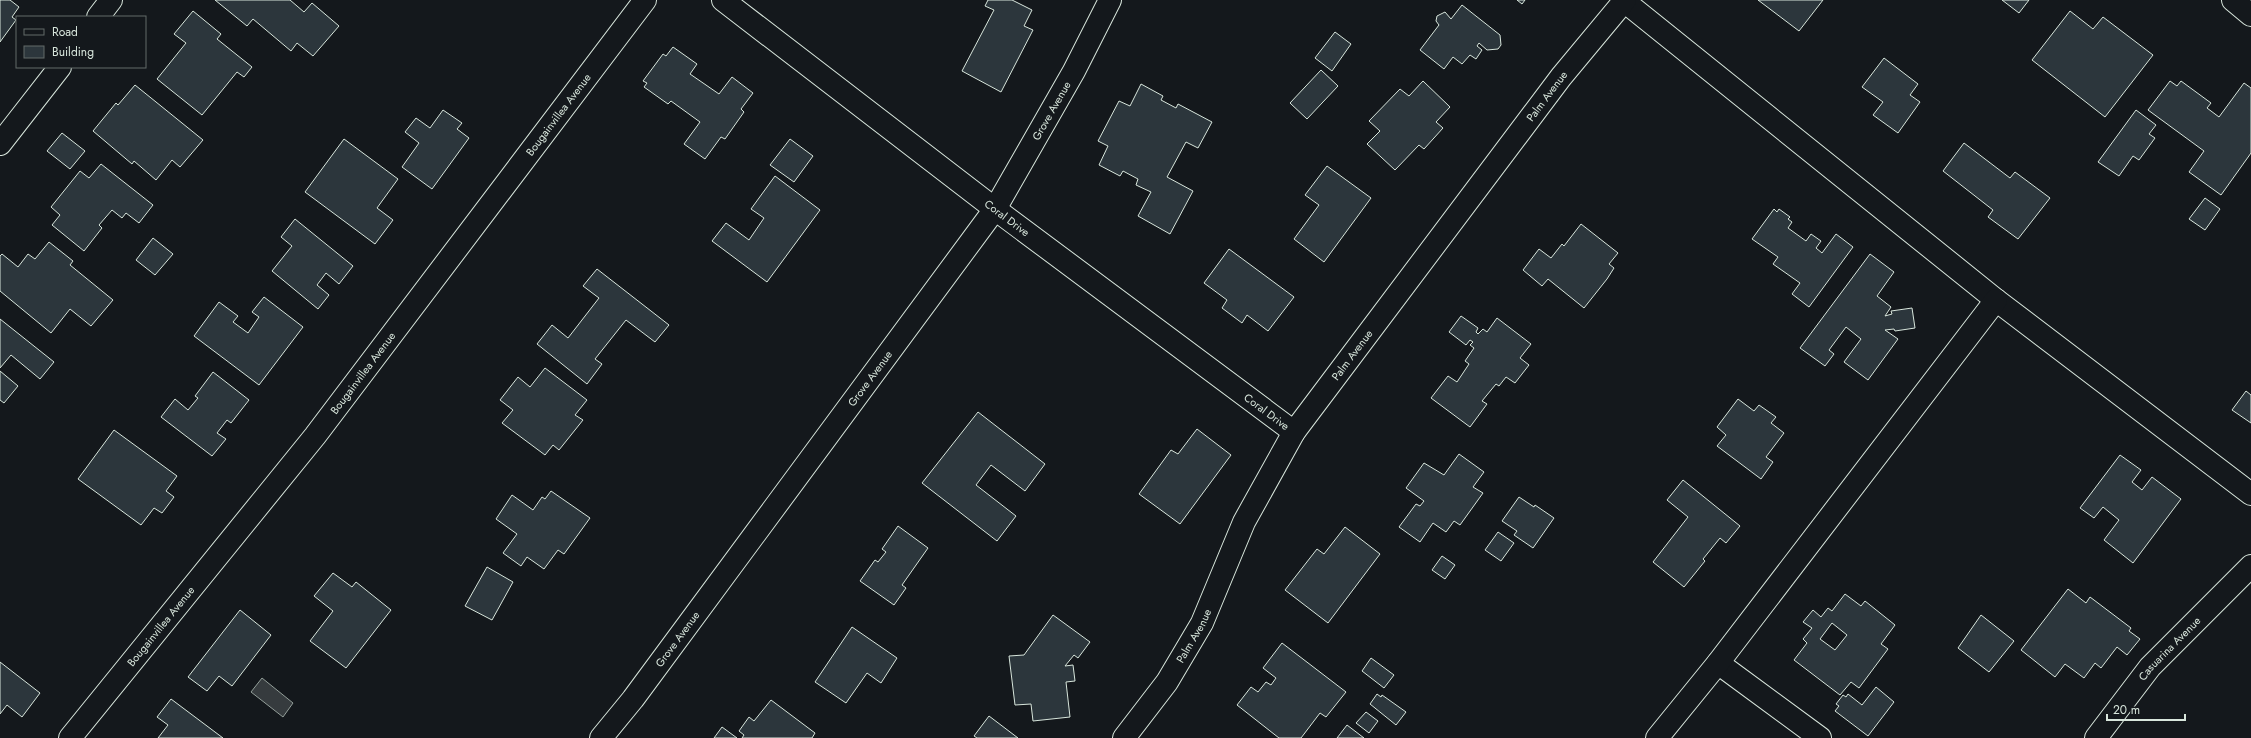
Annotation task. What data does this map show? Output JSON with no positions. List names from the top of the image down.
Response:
{
  "streets": {
    "street": [
      "Palm Avenue",
      "Grove Avenue",
      "Bougainvillea Avenue",
      "Coral Drive",
      "Casuarina Avenue"
    ]
  },
  "crossings": [
    ["Palm Avenue", "Coral Drive"],
    ["Grove Avenue", "Coral Drive"]
  ],
  "legend": ["Road", "Building"],
  "scale_bar": "20 m"
}
